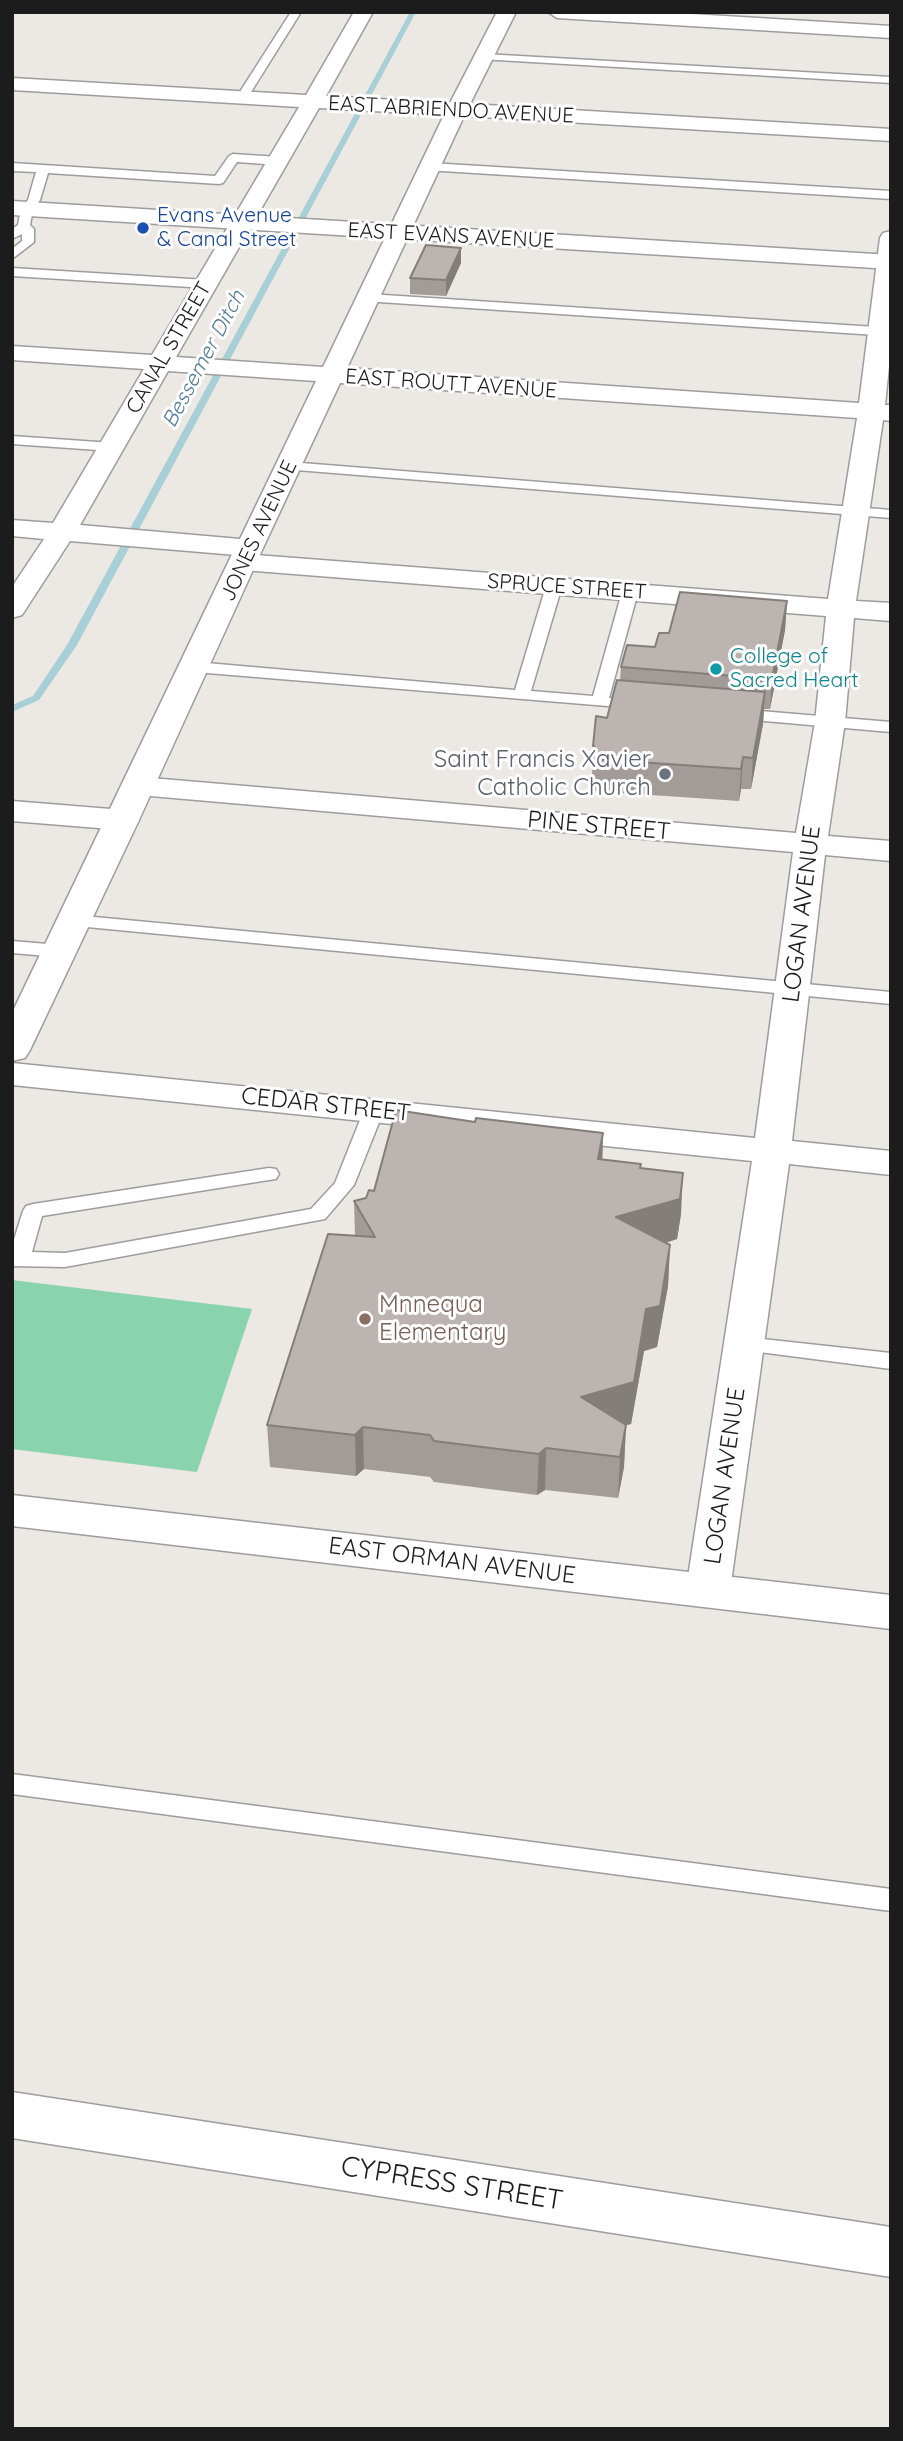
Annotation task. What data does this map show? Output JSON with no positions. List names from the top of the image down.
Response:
{
  "streets": {
    "street": [
      "EAST ABRIENDO AVENUE",
      "EAST EVANS AVENUE",
      "CANAL STREET",
      "EAST ROUTT AVENUE",
      "JONES AVENUE",
      "SPRUCE STREET",
      "PINE STREET",
      "LOGAN AVENUE",
      "CEDAR STREET",
      "EAST ORMAN AVENUE",
      "CYPRESS STREET"
    ]
  },
  "crossings": [
    ["EAST ABRIENDO AVENUE", "CANAL STREET"],
    ["EAST ABRIENDO AVENUE", "JONES AVENUE"],
    ["EAST EVANS AVENUE", "CANAL STREET"],
    ["EAST EVANS AVENUE", "JONES AVENUE"],
    ["EAST EVANS AVENUE", "LOGAN AVENUE"],
    ["CANAL STREET", "EAST ROUTT AVENUE"],
    ["CANAL STREET", "SPRUCE STREET"],
    ["EAST ROUTT AVENUE", "JONES AVENUE"],
    ["EAST ROUTT AVENUE", "LOGAN AVENUE"],
    ["JONES AVENUE", "SPRUCE STREET"],
    ["JONES AVENUE", "PINE STREET"],
    ["SPRUCE STREET", "LOGAN AVENUE"],
    ["PINE STREET", "LOGAN AVENUE"],
    ["LOGAN AVENUE", "CEDAR STREET"],
    ["LOGAN AVENUE", "EAST ORMAN AVENUE"]
  ],
  "water": ["Bessemer Ditch"],
  "places": [
    "Evans Avenue & Canal Street",
    "College of Sacred Heart",
    "Saint Francis Xavier Catholic Church",
    "Mnnequa Elementary"
  ]
}
